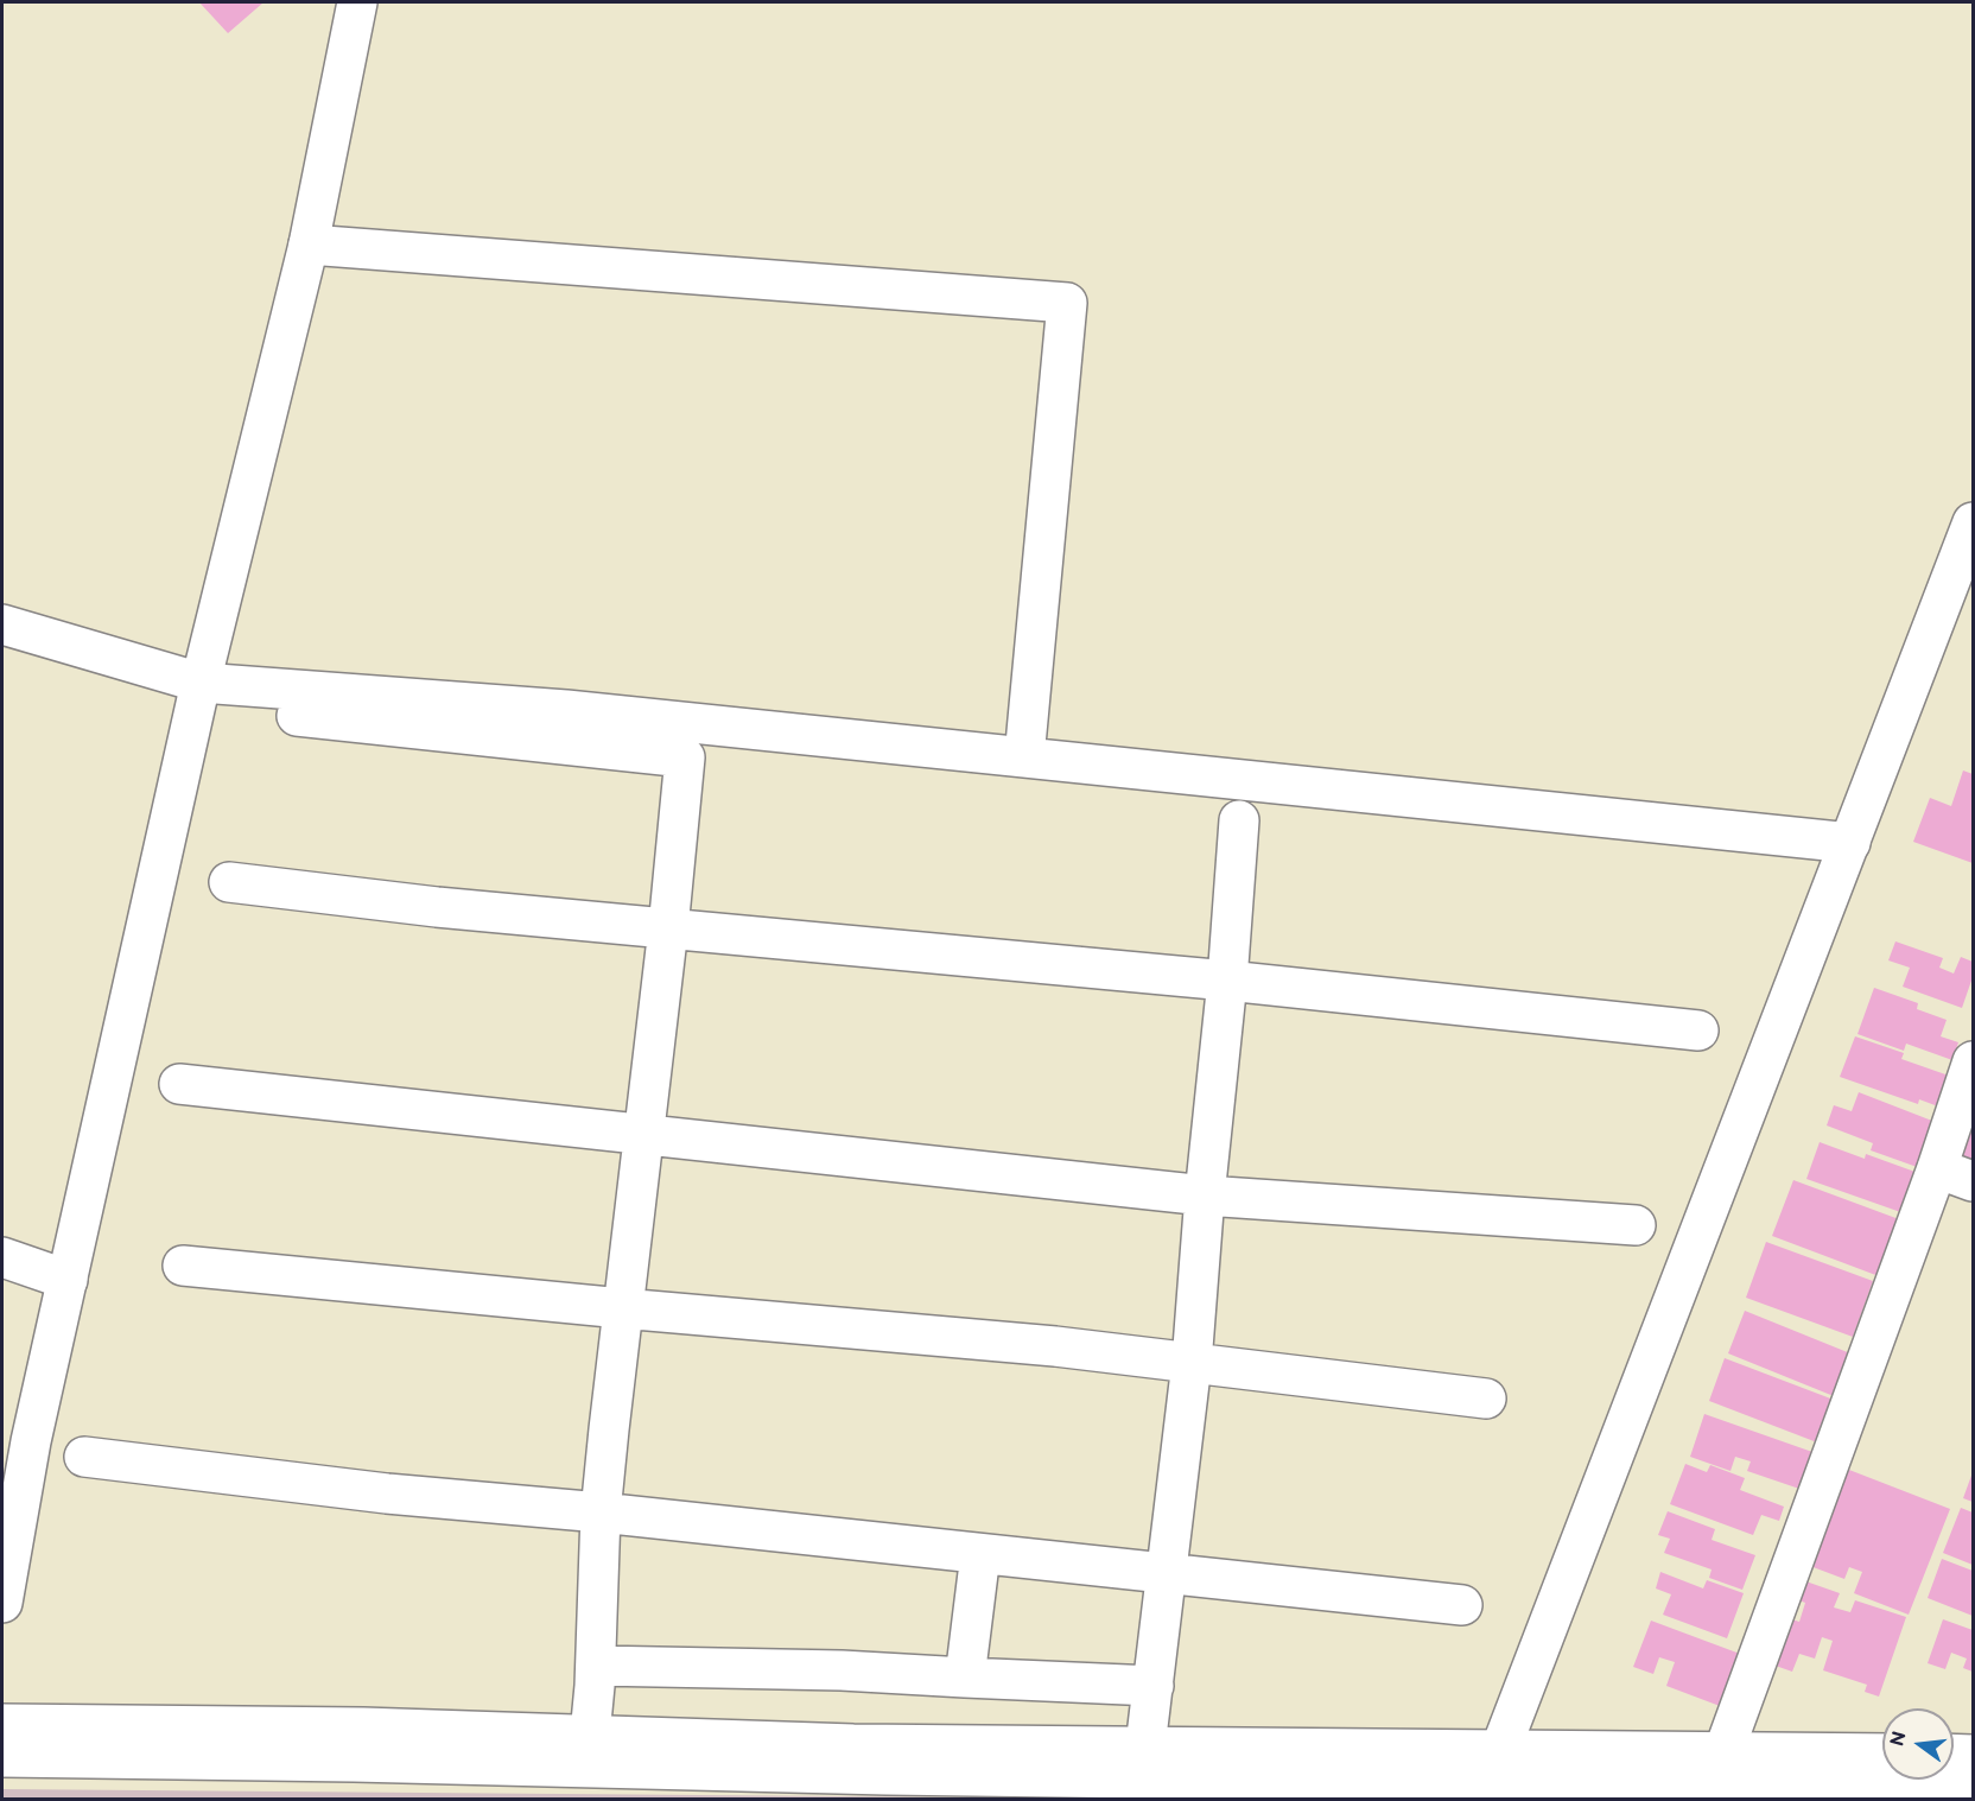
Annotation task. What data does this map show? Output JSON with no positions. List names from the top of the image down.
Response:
{
  "north": "left"
}
